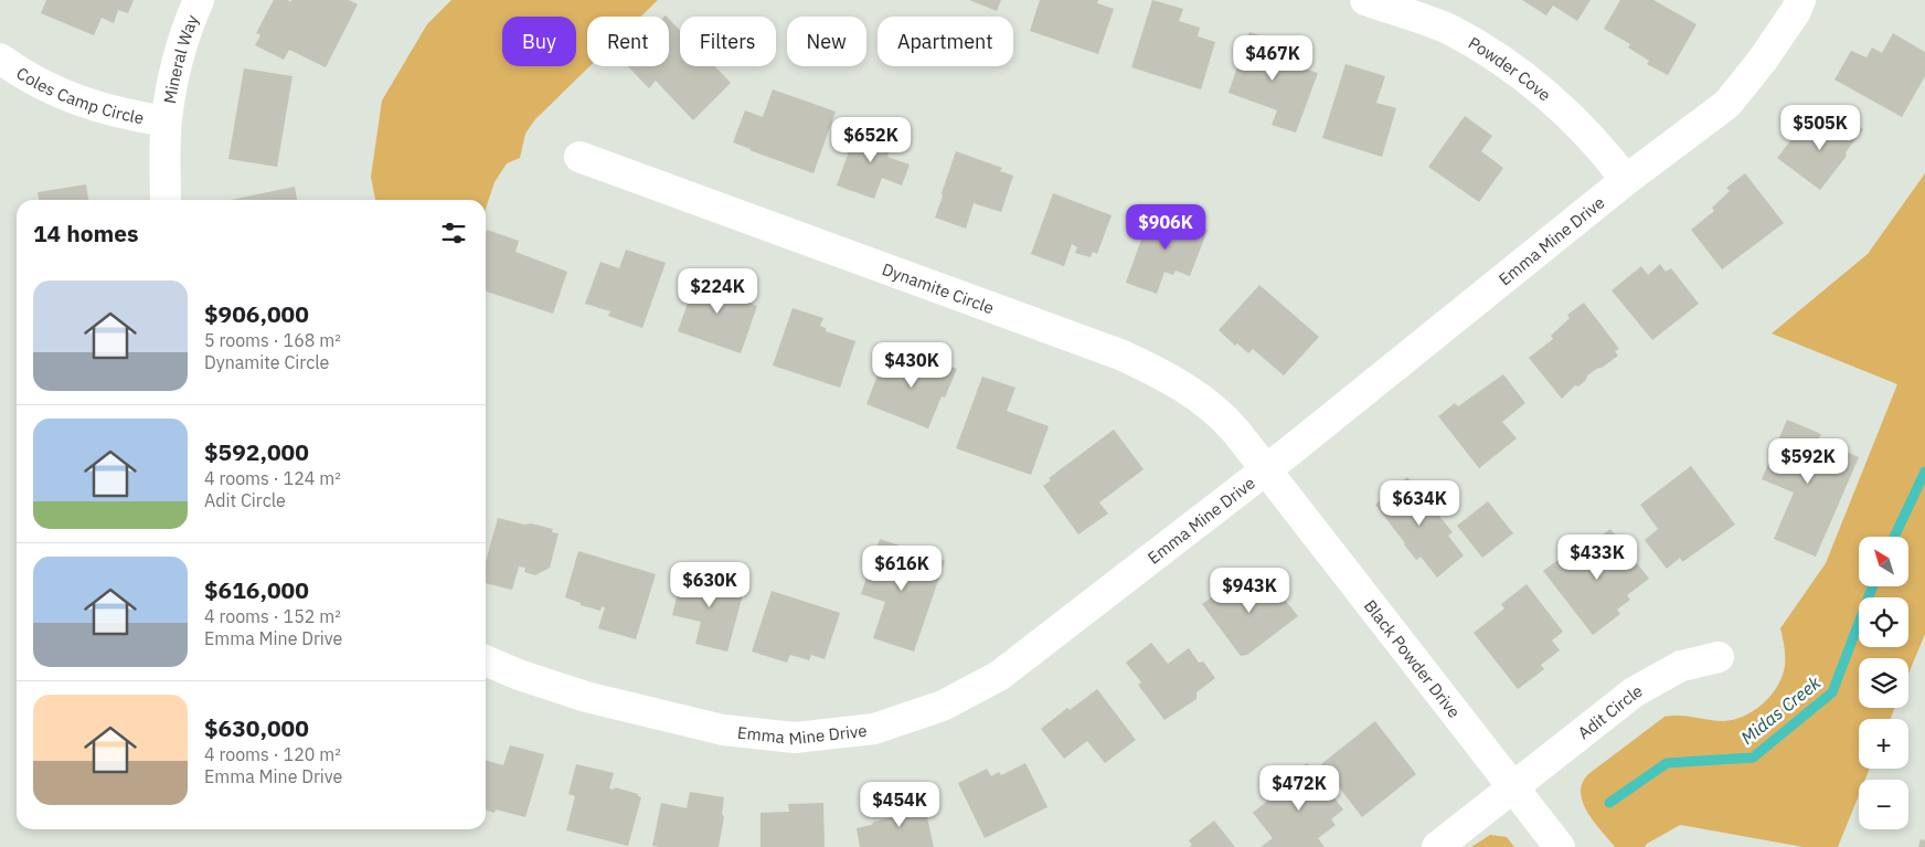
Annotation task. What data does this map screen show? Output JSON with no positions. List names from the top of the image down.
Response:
{
  "streets": {
    "street": [
      "Mineral Way",
      "Powder Cove",
      "Coles Camp Circle",
      "Emma Mine Drive",
      "Dynamite Circle",
      "Black Powder Drive",
      "Adit Circle"
    ]
  },
  "crossings": [
    ["Mineral Way", "Coles Camp Circle"],
    ["Powder Cove", "Emma Mine Drive"],
    ["Emma Mine Drive", "Dynamite Circle"],
    ["Emma Mine Drive", "Black Powder Drive"],
    ["Dynamite Circle", "Black Powder Drive"],
    ["Black Powder Drive", "Adit Circle"]
  ],
  "water": ["Midas Creek"],
  "north": "top left",
  "page": {
    "chip": [
      "Buy",
      "Rent",
      "Filters",
      "New",
      "Apartment"
    ],
    "price": [
      "$467K",
      "$505K",
      "$652K",
      "$906K",
      "$224K",
      "$430K",
      "$592K",
      "$634K",
      "$433K",
      "$616K",
      "$630K",
      "$943K",
      "$472K",
      "$454K"
    ],
    "heading": "14 homes",
    "list": [
      {
        "name": "$906,000",
        "note": "5 rooms · 168 m² · Dynamite Circle"
      },
      {
        "name": "$592,000",
        "note": "4 rooms · 124 m² · Adit Circle"
      },
      {
        "name": "$616,000",
        "note": "4 rooms · 152 m² · Emma Mine Drive"
      },
      {
        "name": "$630,000",
        "note": "4 rooms · 120 m² · Emma Mine Drive"
      }
    ],
    "map_buttons": ["+", "−"]
  }
}
